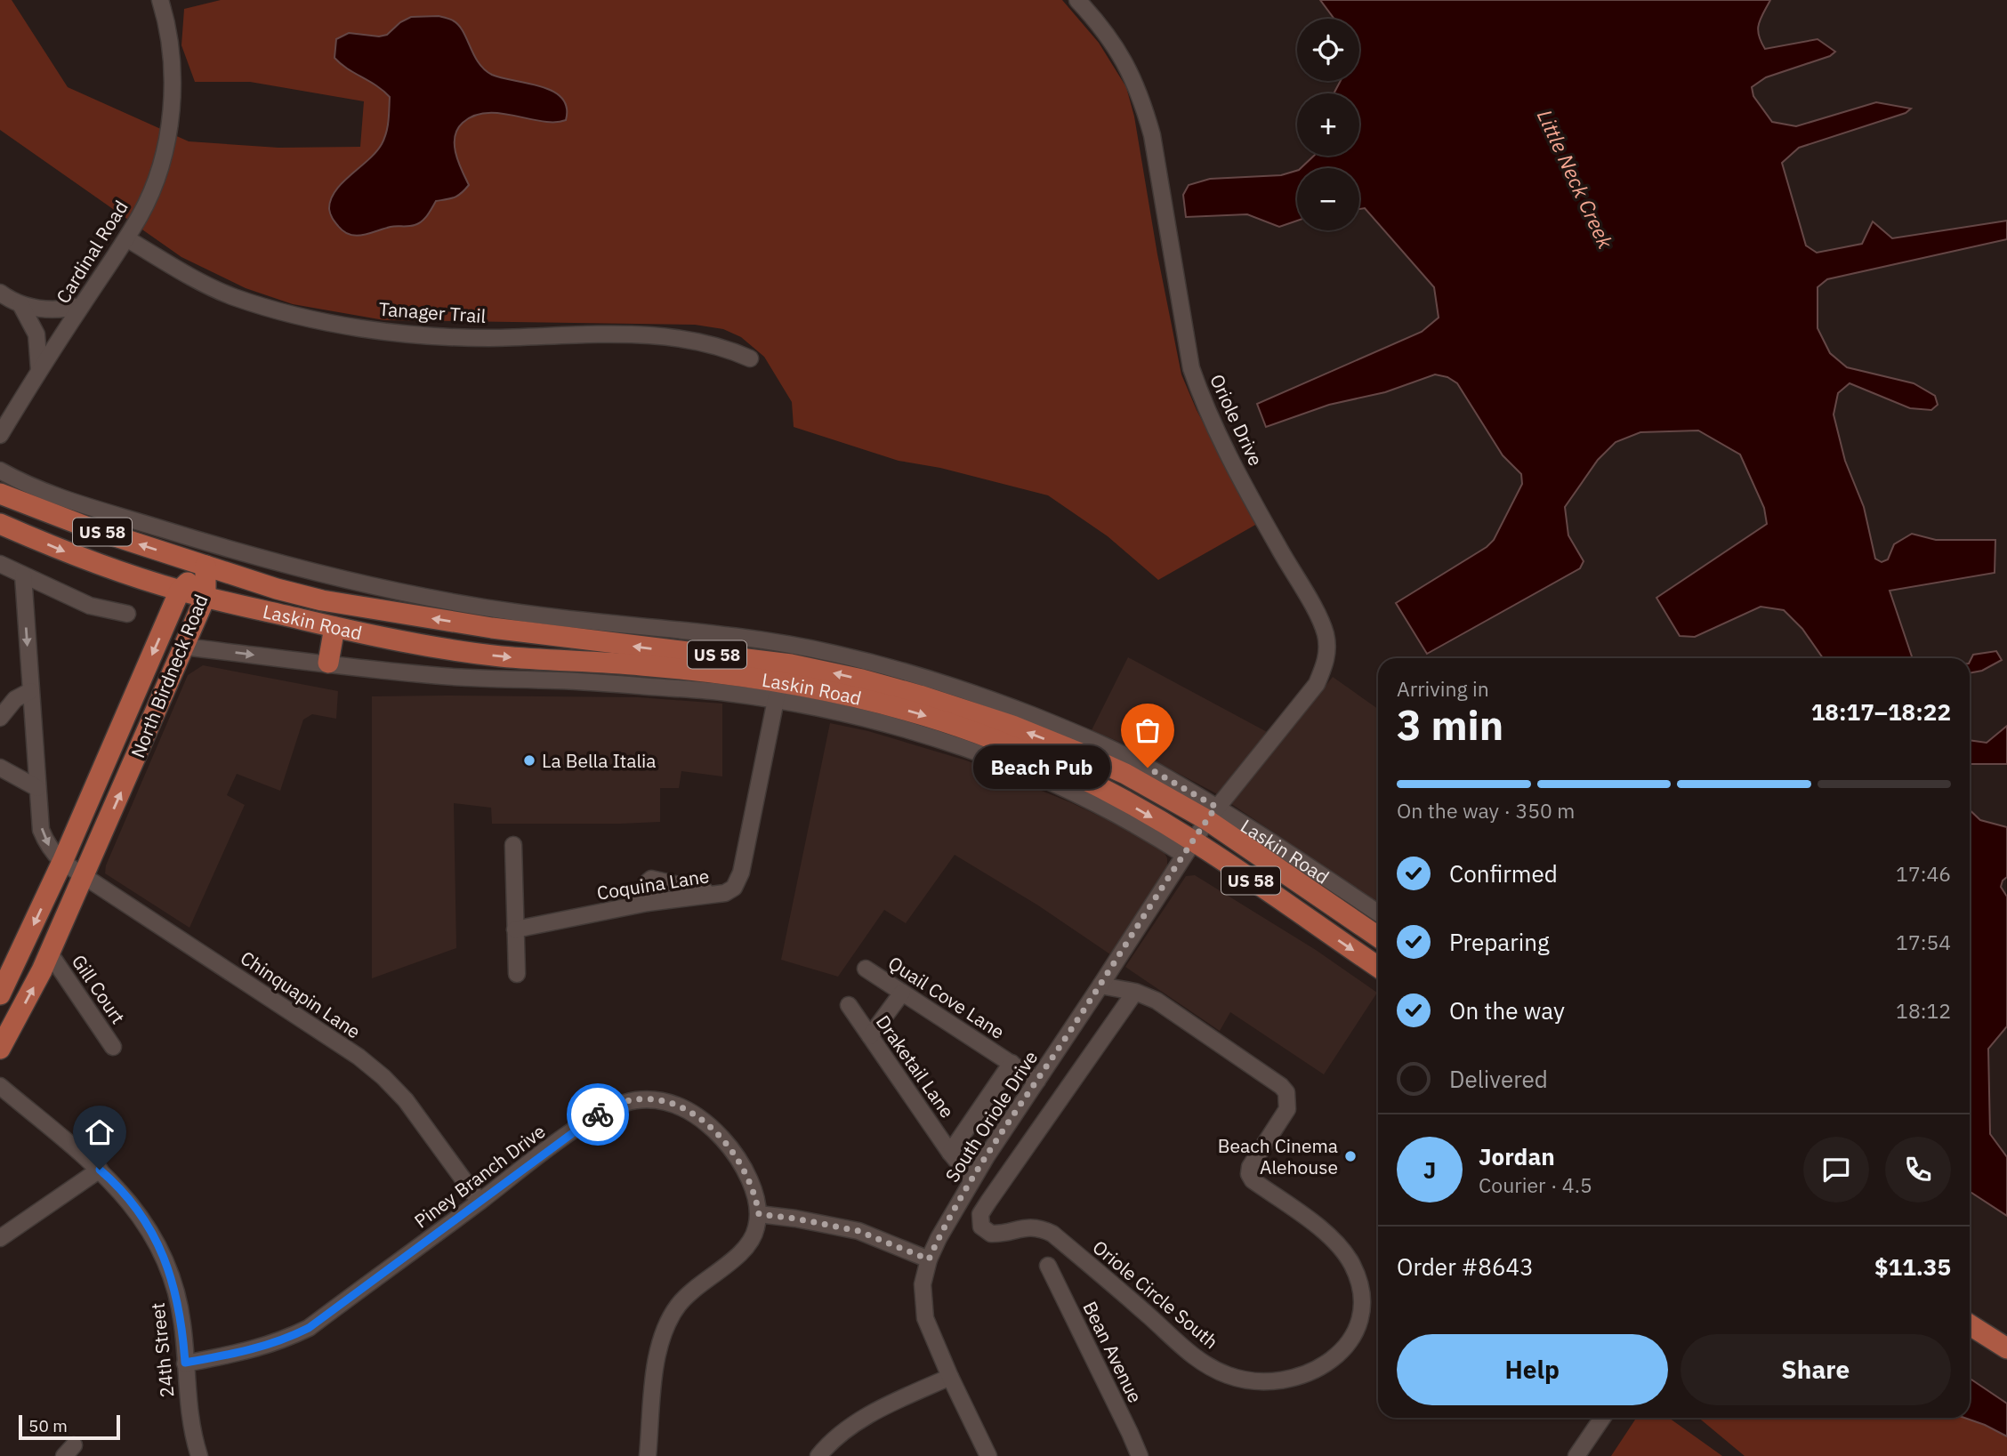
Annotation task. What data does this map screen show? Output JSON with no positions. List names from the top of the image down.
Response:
{
  "streets": {
    "main road": ["US 58", "Laskin Road", "North Birdneck Road"],
    "street": [
      "Cardinal Road",
      "Tanager Trail",
      "Oriole Drive",
      "Coquina Lane",
      "Gill Court",
      "Chinquapin Lane",
      "Quail Cove Lane",
      "Draketail Lane",
      "South Oriole Drive",
      "Piney Branch Drive",
      "Oriole Circle South",
      "24th Street",
      "Bean Avenue"
    ]
  },
  "crossings": [
    ["Cardinal Road", "Tanager Trail"],
    ["Oriole Drive", "Laskin Road"],
    ["Oriole Drive", "South Oriole Drive"],
    ["Laskin Road", "North Birdneck Road"],
    ["Laskin Road", "Coquina Lane"],
    ["Laskin Road", "South Oriole Drive"],
    ["North Birdneck Road", "Gill Court"],
    ["North Birdneck Road", "Chinquapin Lane"],
    ["Chinquapin Lane", "Piney Branch Drive"],
    ["Quail Cove Lane", "South Oriole Drive"],
    ["Draketail Lane", "South Oriole Drive"],
    ["South Oriole Drive", "Oriole Circle South"],
    ["Piney Branch Drive", "24th Street"]
  ],
  "water": ["Little Neck Creek"],
  "places": ["La Bella Italia", "Beach Pub", "Beach Cinema Alehouse"],
  "scale_bar": "50 m",
  "page": {
    "map_buttons": ["+", "−"],
    "heading": ["3 min", "Arriving in", "18:17–18:22"],
    "panel": [
      "Jordan",
      "Courier · 4.5",
      "Order #8643",
      "$11.35"
    ],
    "bubble": "Beach Pub",
    "bar": "On the way · 350 m",
    "list": [
      ["Confirmed", "17:46"],
      ["Preparing", "17:54"],
      ["On the way", "18:12"],
      "Delivered"
    ],
    "round": "J",
    "buttons": ["Help", "Share"],
    "scale": "50 m"
  }
}
